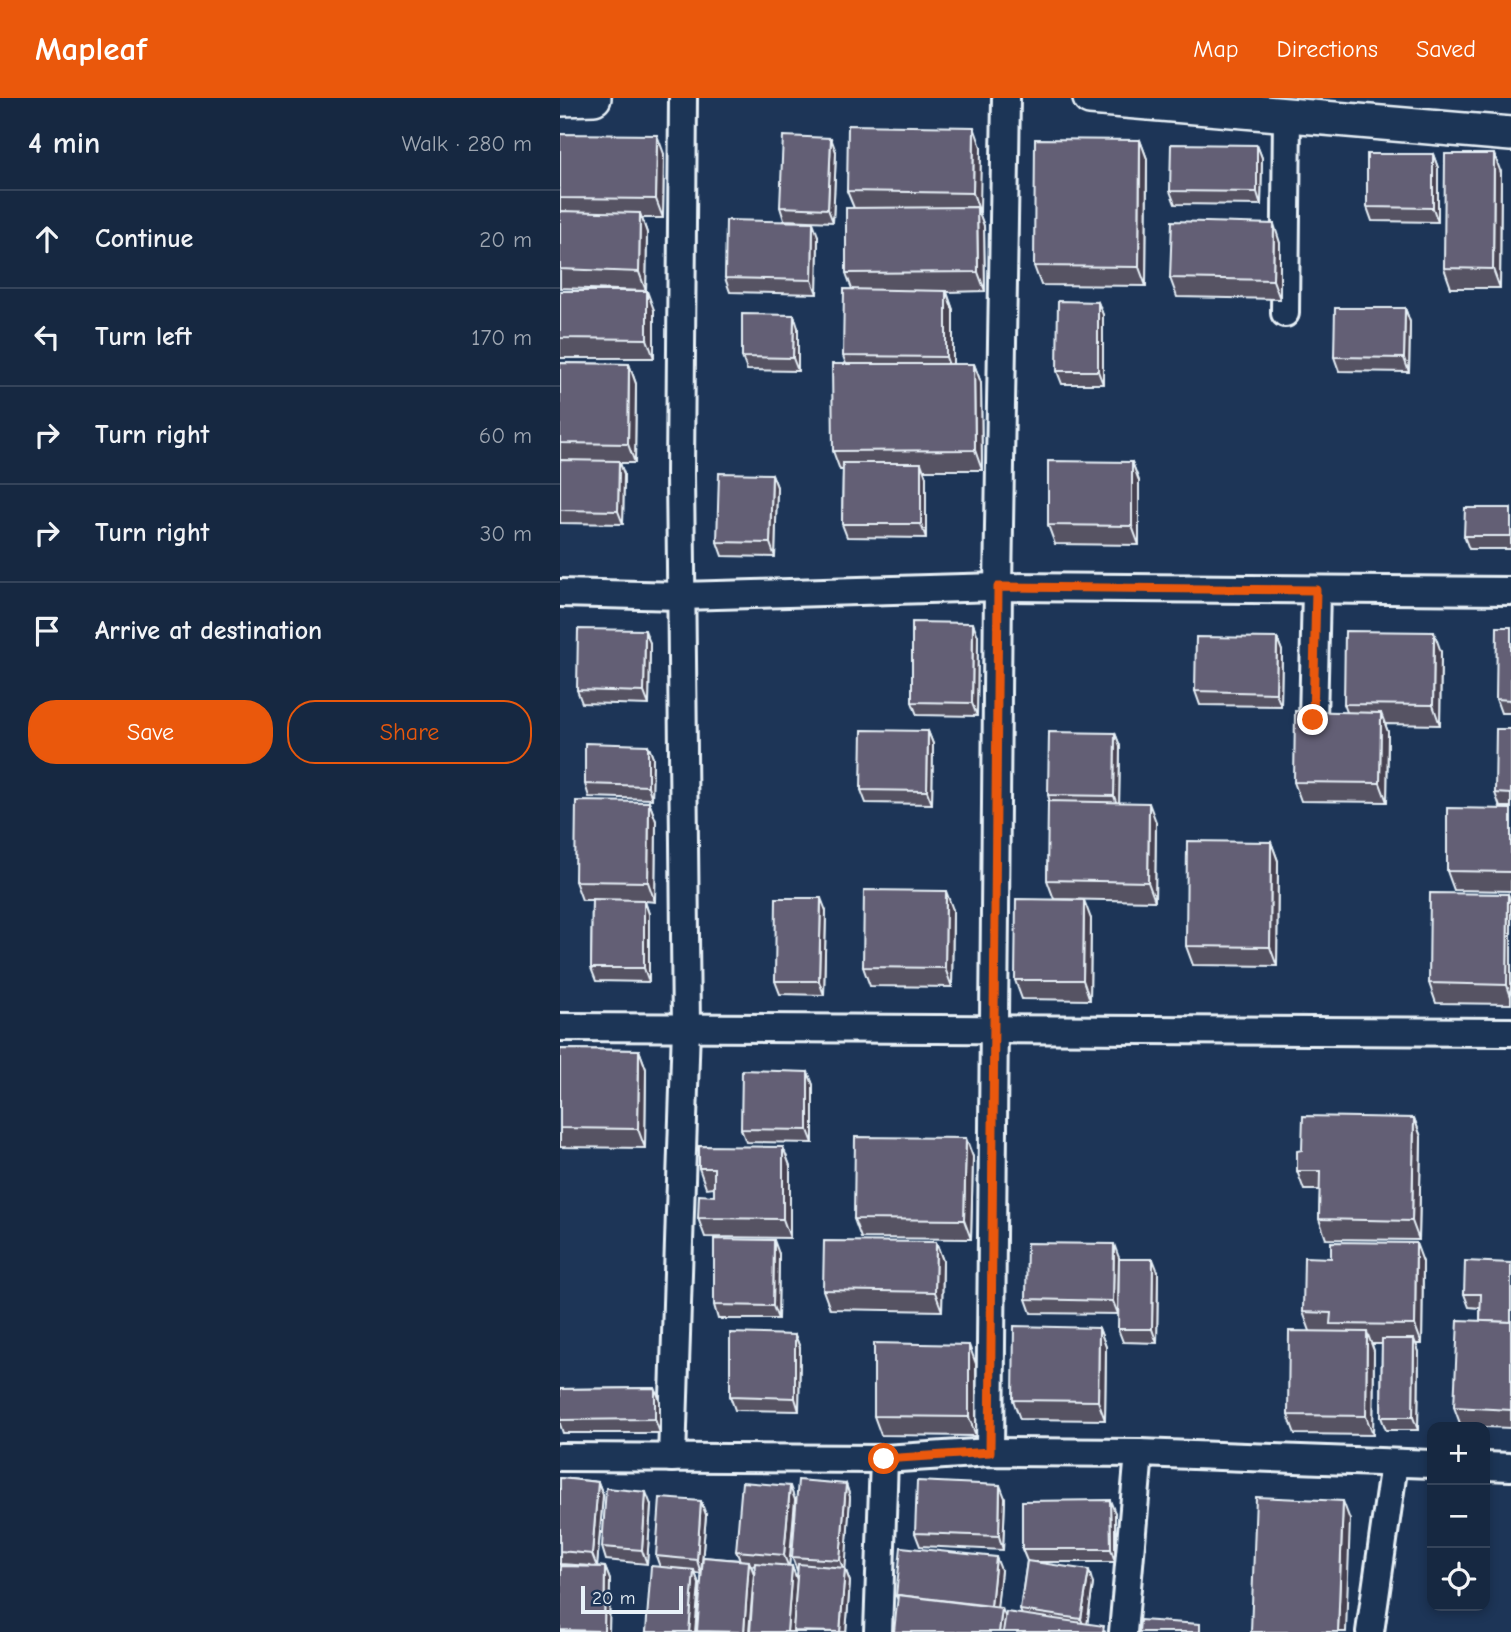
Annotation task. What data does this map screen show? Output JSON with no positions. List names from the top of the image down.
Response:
{
  "scale_bar": "20 m",
  "page": {
    "header": "Mapleaf",
    "nav": ["Map", "Directions", "Saved"],
    "heading": ["4 min", "Walk · 280 m"],
    "list": [
      ["Continue", "20 m"],
      ["Turn left", "170 m"],
      ["Turn right", "60 m"],
      ["Turn right", "30 m"],
      "Arrive at destination"
    ],
    "buttons": ["Save", "Share"],
    "map_buttons": ["+", "−"],
    "scale": "20 m"
  }
}
